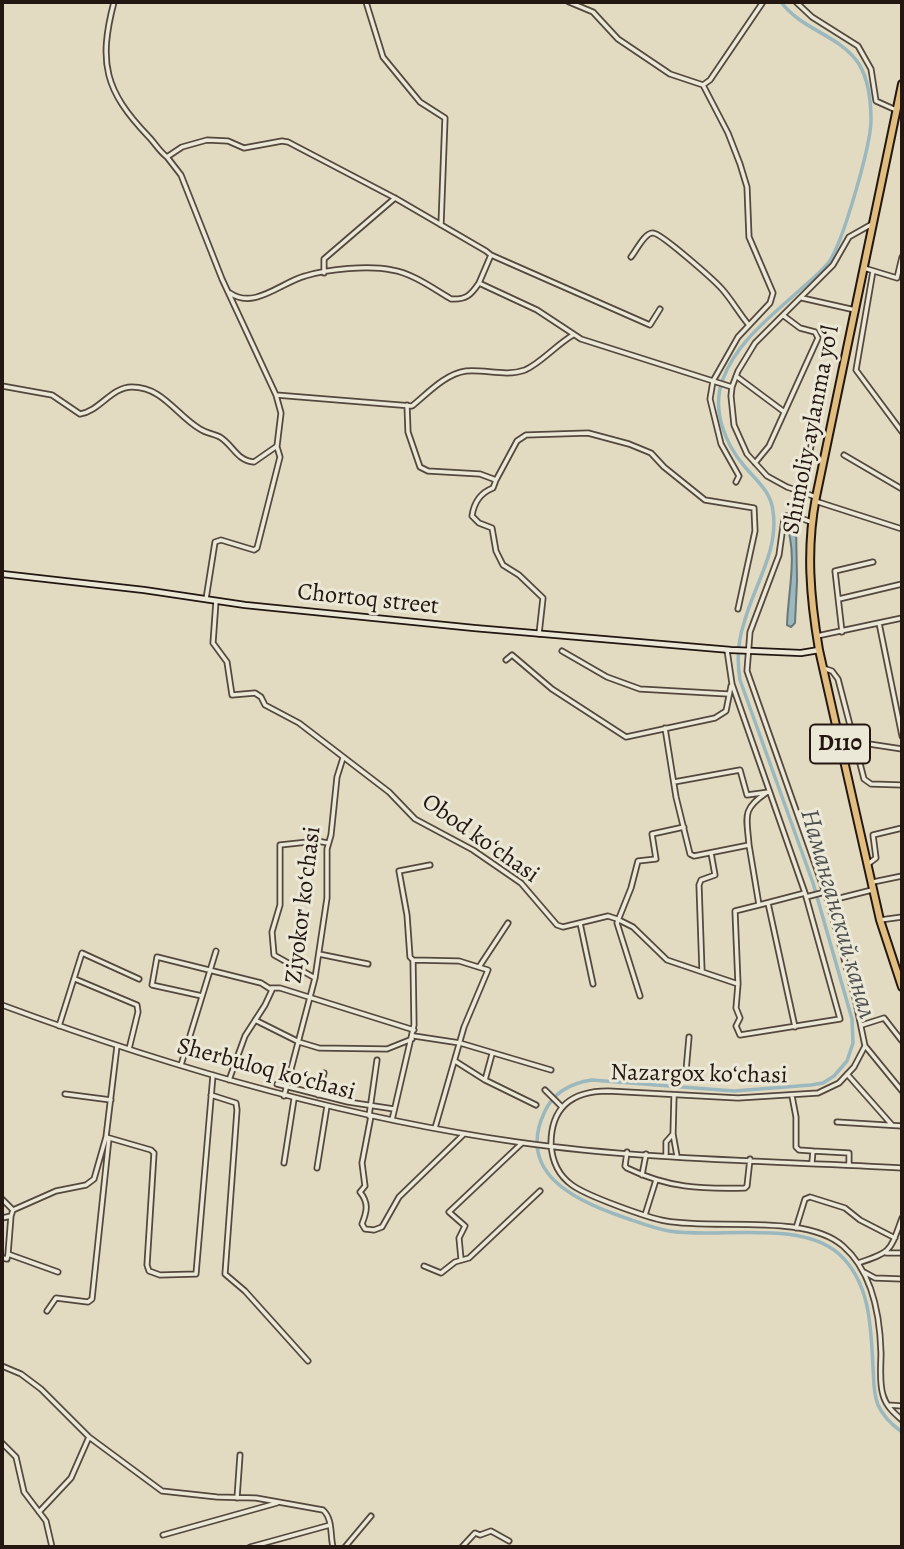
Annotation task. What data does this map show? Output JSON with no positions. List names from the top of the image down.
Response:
{
  "streets": {
    "main road": ["Shimoliy aylanma yoʻl", "Chortoq street", "D110"],
    "street": [
      "Obod koʻchasi",
      "Ziyokor koʻchasi",
      "Sherbuloq koʻchasi",
      "Nazargox koʻchasi"
    ]
  },
  "crossings": [
    ["Shimoliy aylanma yoʻl", "Chortoq street"],
    ["Obod koʻchasi", "Ziyokor koʻchasi"],
    ["Ziyokor koʻchasi", "Sherbuloq koʻchasi"]
  ],
  "water": ["Наманганский канал"]
}
